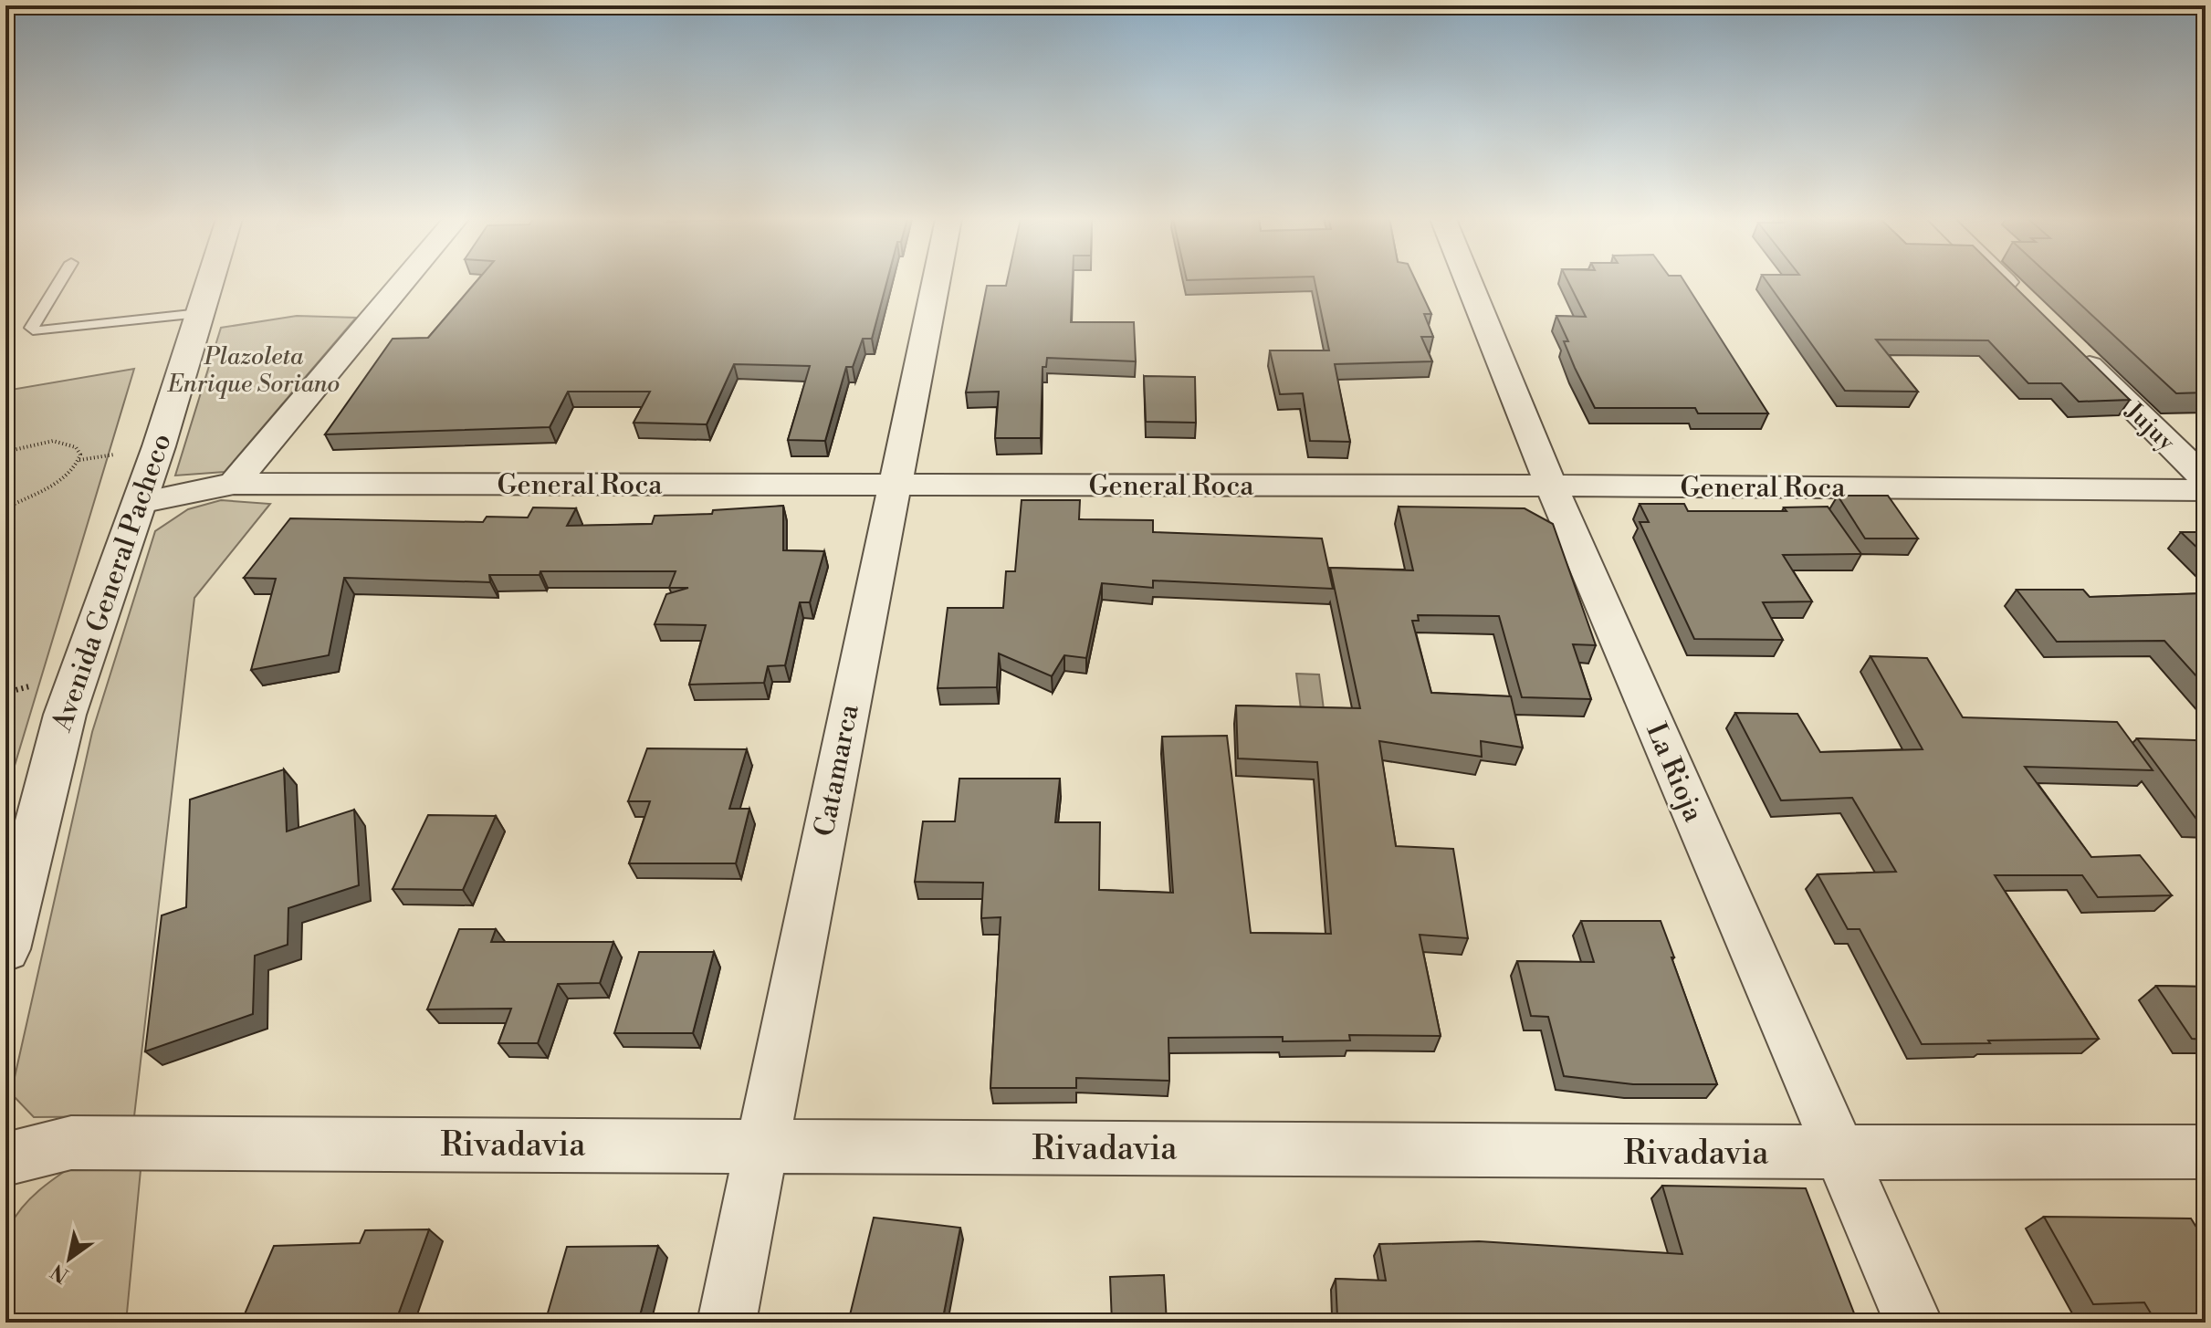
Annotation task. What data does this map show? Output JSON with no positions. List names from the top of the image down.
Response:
{
  "streets": {
    "street": [
      "Jujuy",
      "General Roca",
      "Avenida General Pacheco",
      "Catamarca",
      "La Rioja",
      "Rivadavia"
    ]
  },
  "crossings": [
    ["General Roca", "Avenida General Pacheco"],
    ["General Roca", "Catamarca"],
    ["General Roca", "La Rioja"],
    ["Catamarca", "Rivadavia"],
    ["La Rioja", "Rivadavia"]
  ],
  "parks": ["Plazoleta Enrique Soriano"],
  "north": "bottom left"
}
